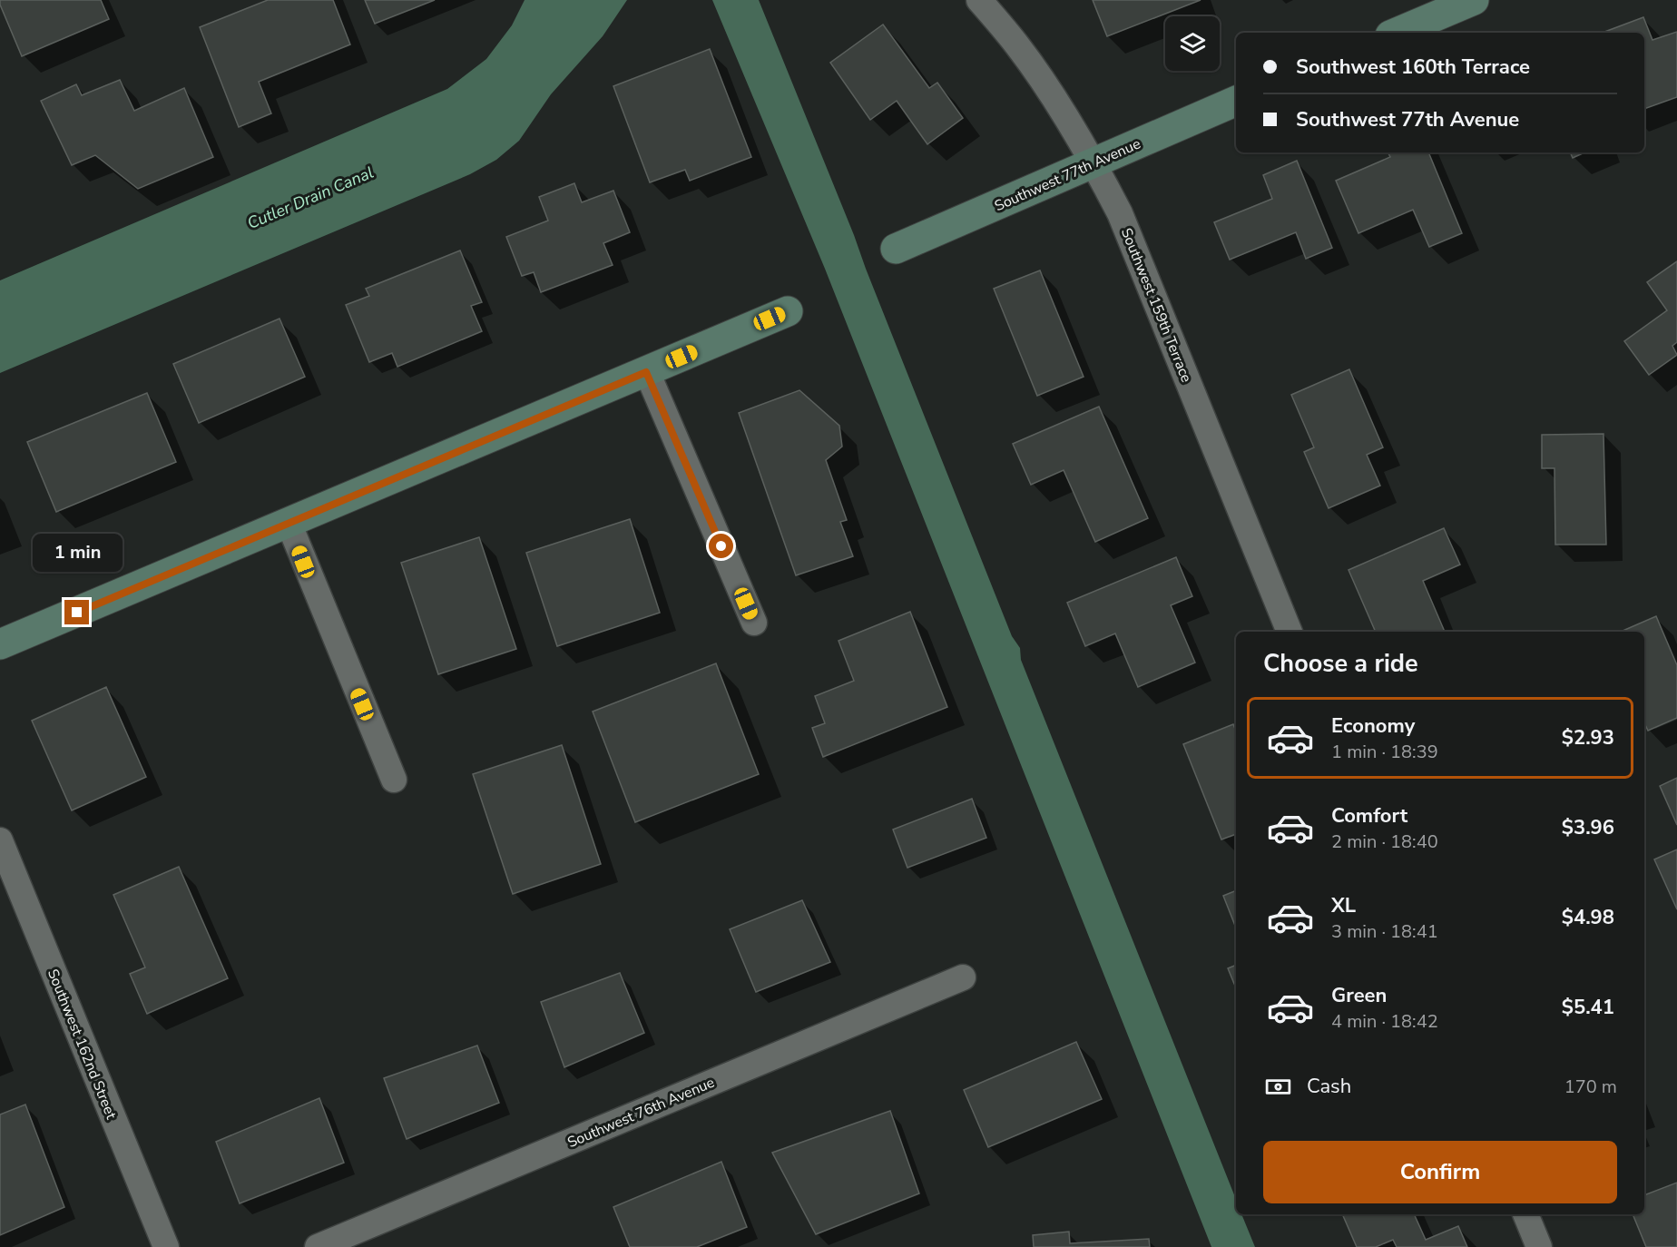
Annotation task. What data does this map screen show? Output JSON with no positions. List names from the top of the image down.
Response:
{
  "streets": {
    "street": [
      "Southwest 77th Avenue",
      "Southwest 159th Terrace",
      "Southwest 162nd Street",
      "Southwest 76th Avenue"
    ]
  },
  "crossings": [
    ["Southwest 77th Avenue", "Southwest 159th Terrace"]
  ],
  "water": ["Cutler Drain Canal"],
  "page": {
    "banner": ["Southwest 160th Terrace", "Southwest 77th Avenue"],
    "bubble": "1 min",
    "heading": "Choose a ride",
    "list": [
      {
        "name": "Economy",
        "note": "1 min · 18:39",
        "value": "$2.93"
      },
      {
        "name": "Comfort",
        "note": "2 min · 18:40",
        "value": "$3.96"
      },
      {
        "name": "XL",
        "note": "3 min · 18:41",
        "value": "$4.98"
      },
      {
        "name": "Green",
        "note": "4 min · 18:42",
        "value": "$5.41"
      }
    ],
    "pay": ["Cash", "170 m"],
    "buttons": "Confirm"
  }
}
